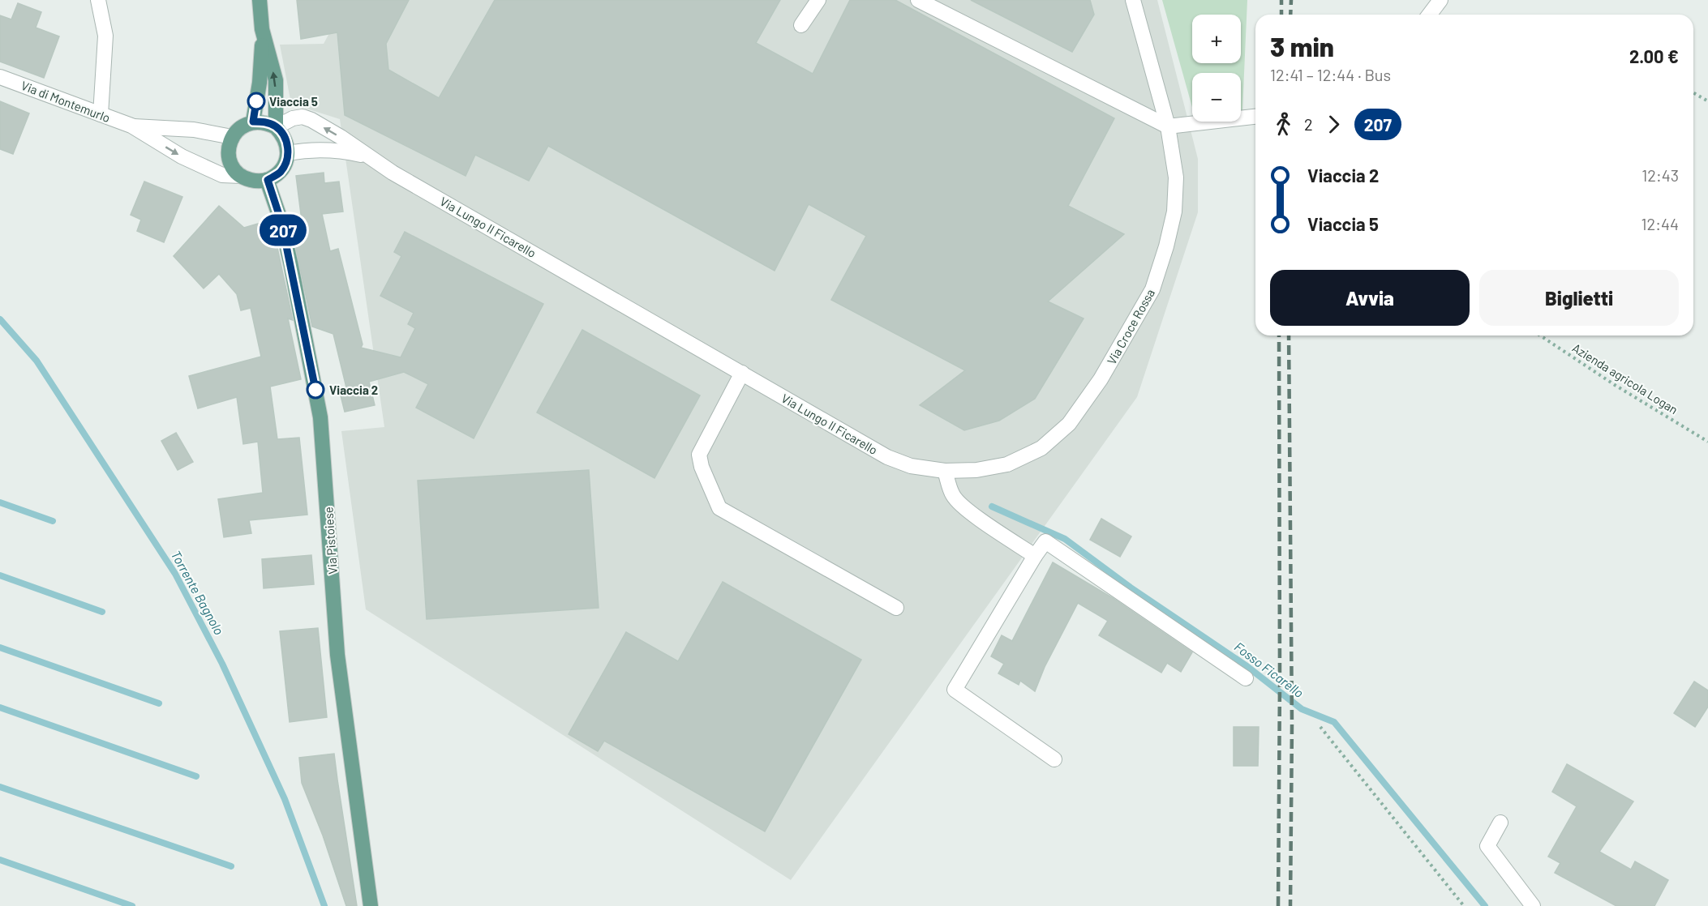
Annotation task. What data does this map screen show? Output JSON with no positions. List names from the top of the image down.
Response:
{
  "streets": {
    "main road": ["Via Pistoiese"],
    "street": ["Via di Montemurlo", "Via Lungo Il Ficarello", "Via Croce Rossa"],
    "path": ["Azienda agricola Logan"]
  },
  "crossings": [
    ["Via di Montemurlo", "Via Lungo Il Ficarello"],
    ["Via di Montemurlo", "Via Pistoiese"],
    ["Via Lungo Il Ficarello", "Via Croce Rossa"],
    ["Via Lungo Il Ficarello", "Via Pistoiese"]
  ],
  "water": ["Torrente Bagnolo", "Fosso Ficarello"],
  "places": ["Viaccia 5", "Viaccia 2"],
  "lines": ["bus line 207"],
  "page": {
    "on_map": "207",
    "map_buttons": ["+", "−"],
    "heading": ["3 min", "12:41 – 12:44 · Bus", "2.00 €"],
    "legs": ["2", "207"],
    "list": [
      {
        "name": "Viaccia 2",
        "value": "12:43"
      },
      {
        "name": "Viaccia 5",
        "value": "12:44"
      }
    ],
    "buttons": ["Avvia", "Biglietti"]
  }
}
